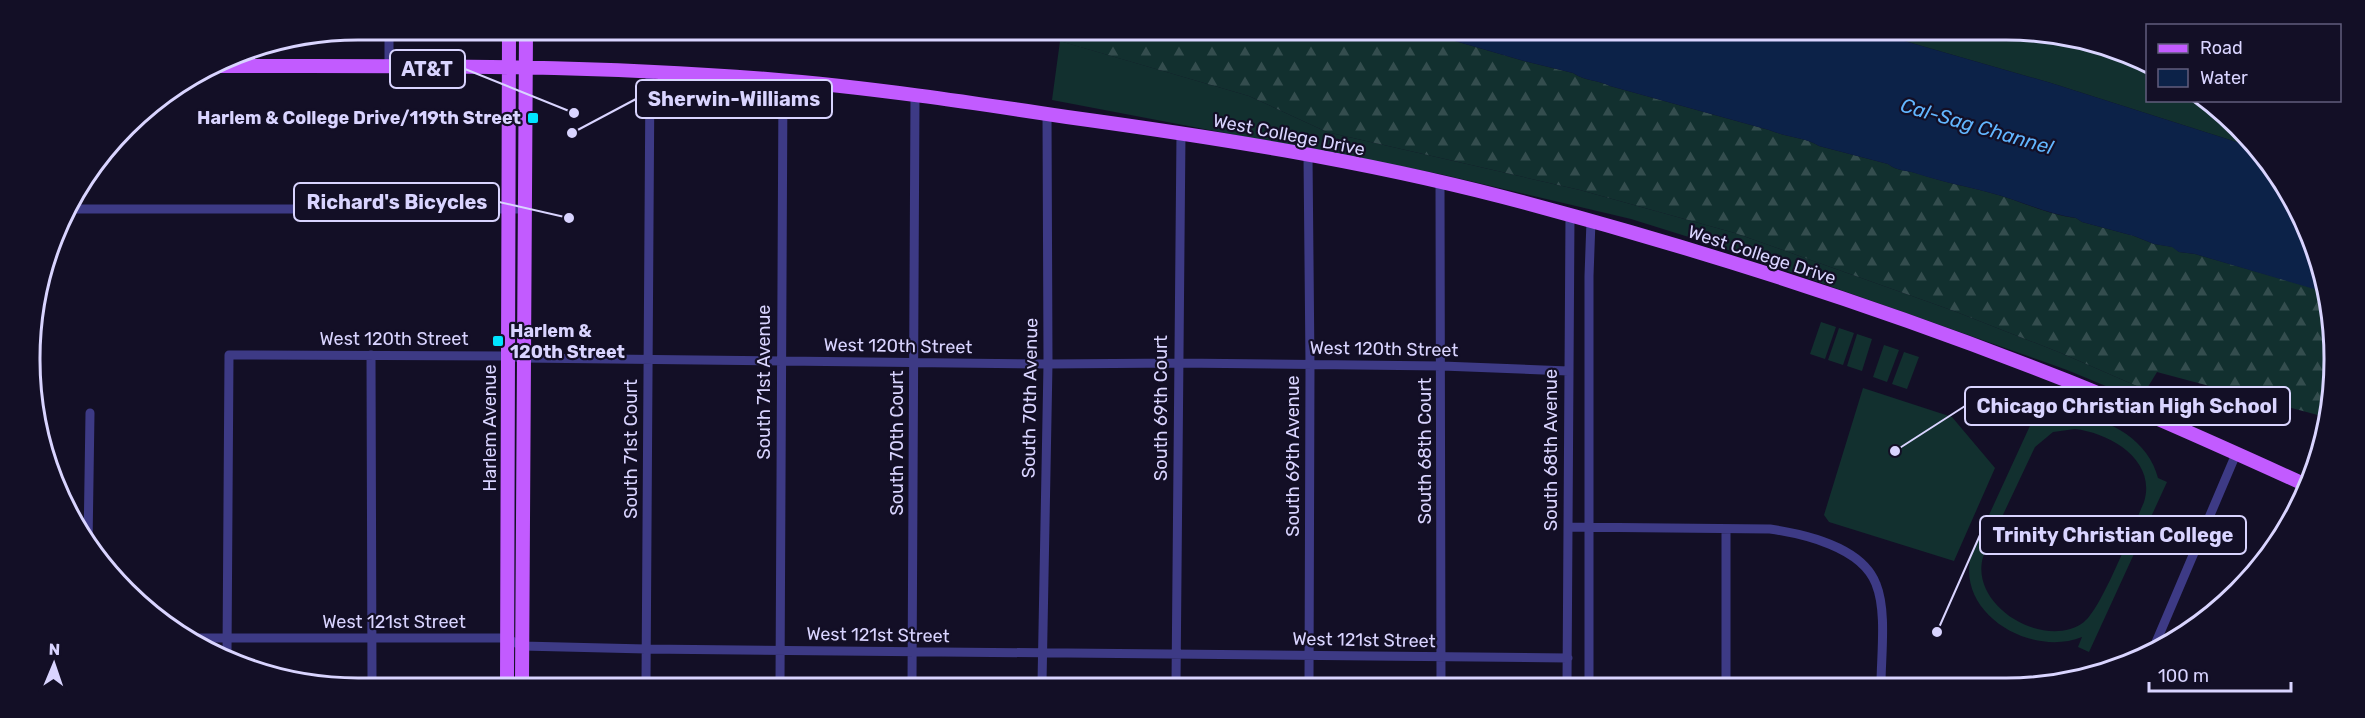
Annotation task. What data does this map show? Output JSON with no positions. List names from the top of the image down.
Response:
{
  "streets": {
    "main road": ["West College Drive", "Harlem Avenue"],
    "street": [
      "West 120th Street",
      "South 71st Avenue",
      "South 70th Avenue",
      "South 69th Court",
      "South 70th Court",
      "South 71st Court",
      "South 68th Avenue",
      "South 68th Court",
      "South 69th Avenue",
      "West 121st Street"
    ]
  },
  "crossings": [
    ["West College Drive", "South 71st Avenue"],
    ["West College Drive", "South 70th Avenue"],
    ["West College Drive", "South 69th Court"],
    ["West College Drive", "Harlem Avenue"],
    ["West College Drive", "South 70th Court"],
    ["West College Drive", "South 71st Court"],
    ["West College Drive", "South 68th Avenue"],
    ["West College Drive", "South 68th Court"],
    ["West College Drive", "South 69th Avenue"],
    ["West 120th Street", "South 71st Avenue"],
    ["West 120th Street", "South 70th Avenue"],
    ["West 120th Street", "South 69th Court"],
    ["West 120th Street", "Harlem Avenue"],
    ["West 120th Street", "South 70th Court"],
    ["West 120th Street", "South 71st Court"],
    ["West 120th Street", "South 68th Avenue"],
    ["West 120th Street", "South 68th Court"],
    ["West 120th Street", "South 69th Avenue"],
    ["West 120th Street", "West 121st Street"],
    ["South 71st Avenue", "West 121st Street"],
    ["South 70th Avenue", "West 121st Street"],
    ["South 69th Court", "West 121st Street"],
    ["Harlem Avenue", "West 121st Street"],
    ["South 70th Court", "West 121st Street"],
    ["South 71st Court", "West 121st Street"],
    ["South 68th Avenue", "West 121st Street"],
    ["South 68th Court", "West 121st Street"],
    ["South 69th Avenue", "West 121st Street"]
  ],
  "water": ["Cal-Sag Channel"],
  "places": {
    "other": [
      "AT&T",
      "Sherwin-Williams",
      "Richard's Bicycles",
      "Chicago Christian High School",
      "Trinity Christian College"
    ],
    "transit": ["Harlem & College Drive/119th Street", "Harlem & 120th Street"]
  },
  "legend": ["Road", "Water"],
  "scale_bar": "100 m",
  "north": "top"
}
